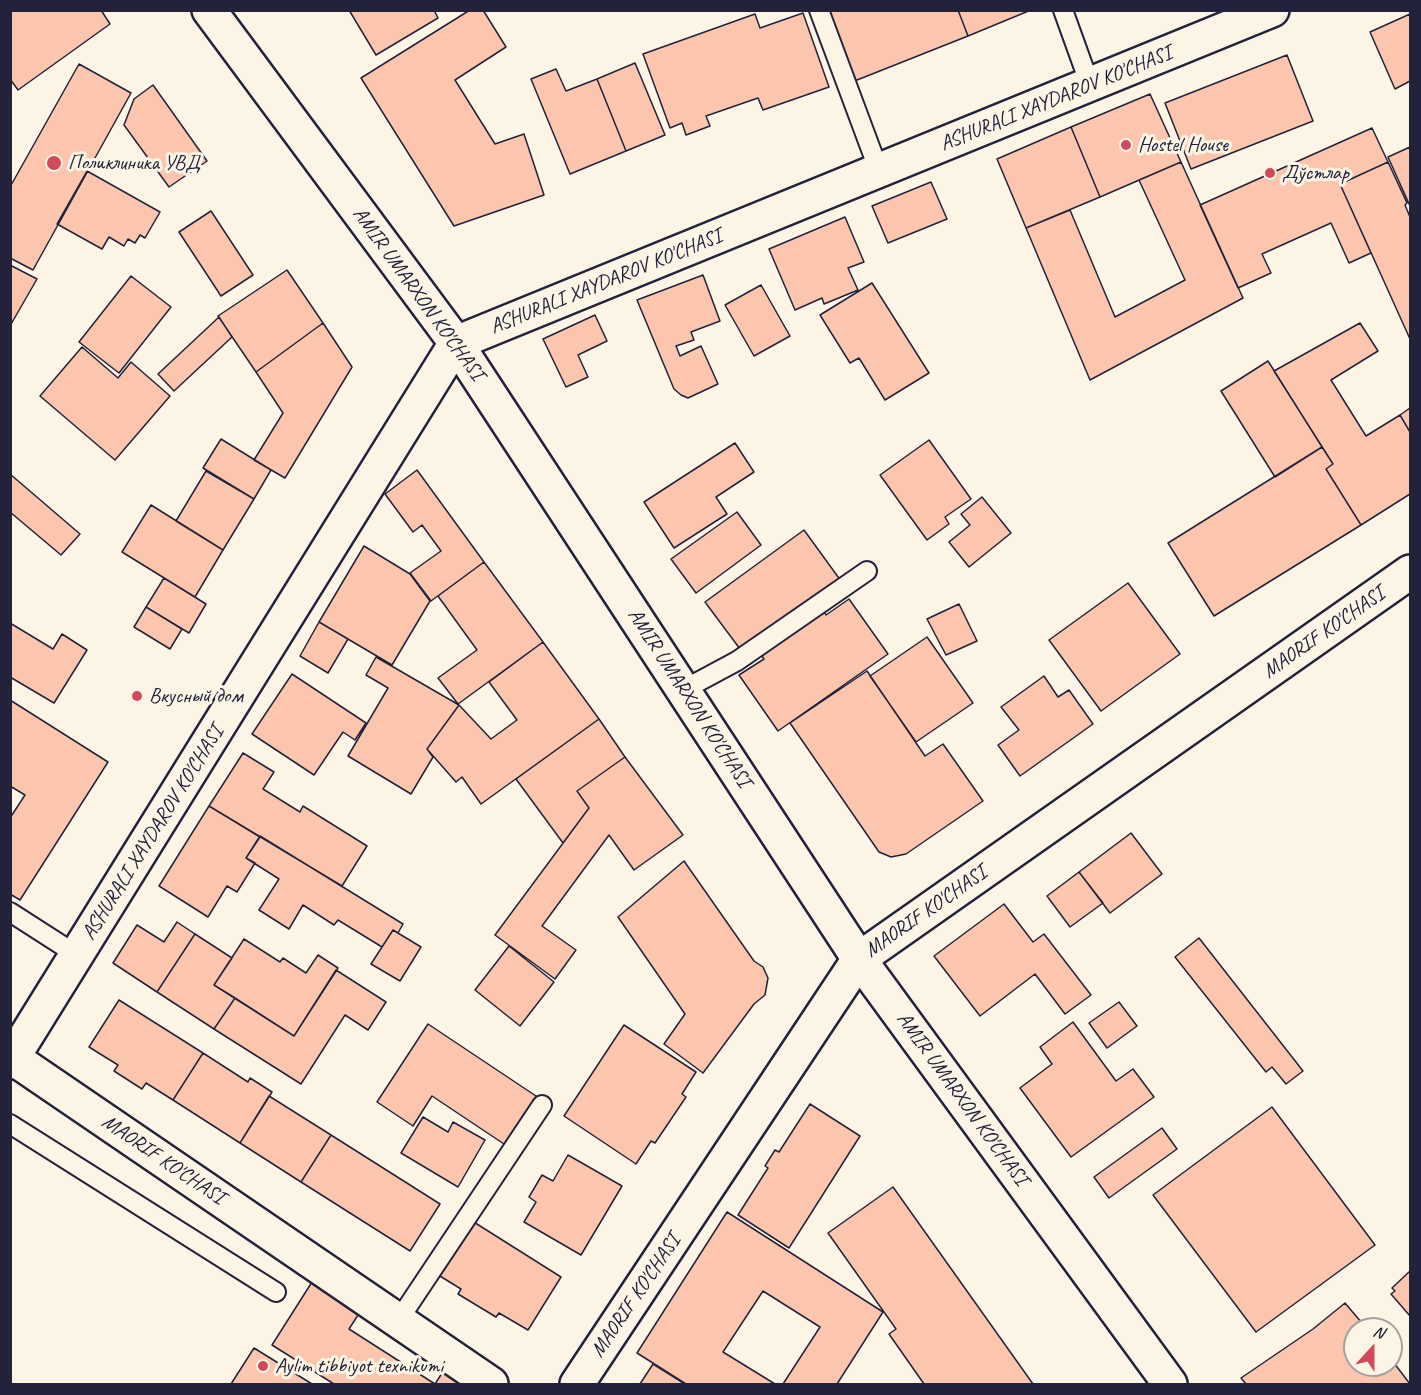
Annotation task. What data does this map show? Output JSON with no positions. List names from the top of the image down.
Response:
{
  "streets": {
    "street": ["ASHURALI XAYDAROV KO'CHASI", "AMIR UMARXON KO'CHASI", "MAORIF KO'CHASI"]
  },
  "crossings": [
    ["ASHURALI XAYDAROV KO'CHASI", "AMIR UMARXON KO'CHASI"],
    ["ASHURALI XAYDAROV KO'CHASI", "MAORIF KO'CHASI"],
    ["AMIR UMARXON KO'CHASI", "MAORIF KO'CHASI"]
  ],
  "places": [
    "Hostel House",
    "Поликлиника УВД",
    "Дўстлар",
    "Вкусный дом",
    "Aylim tibbiyot texnikumi"
  ],
  "north": "top"
}
